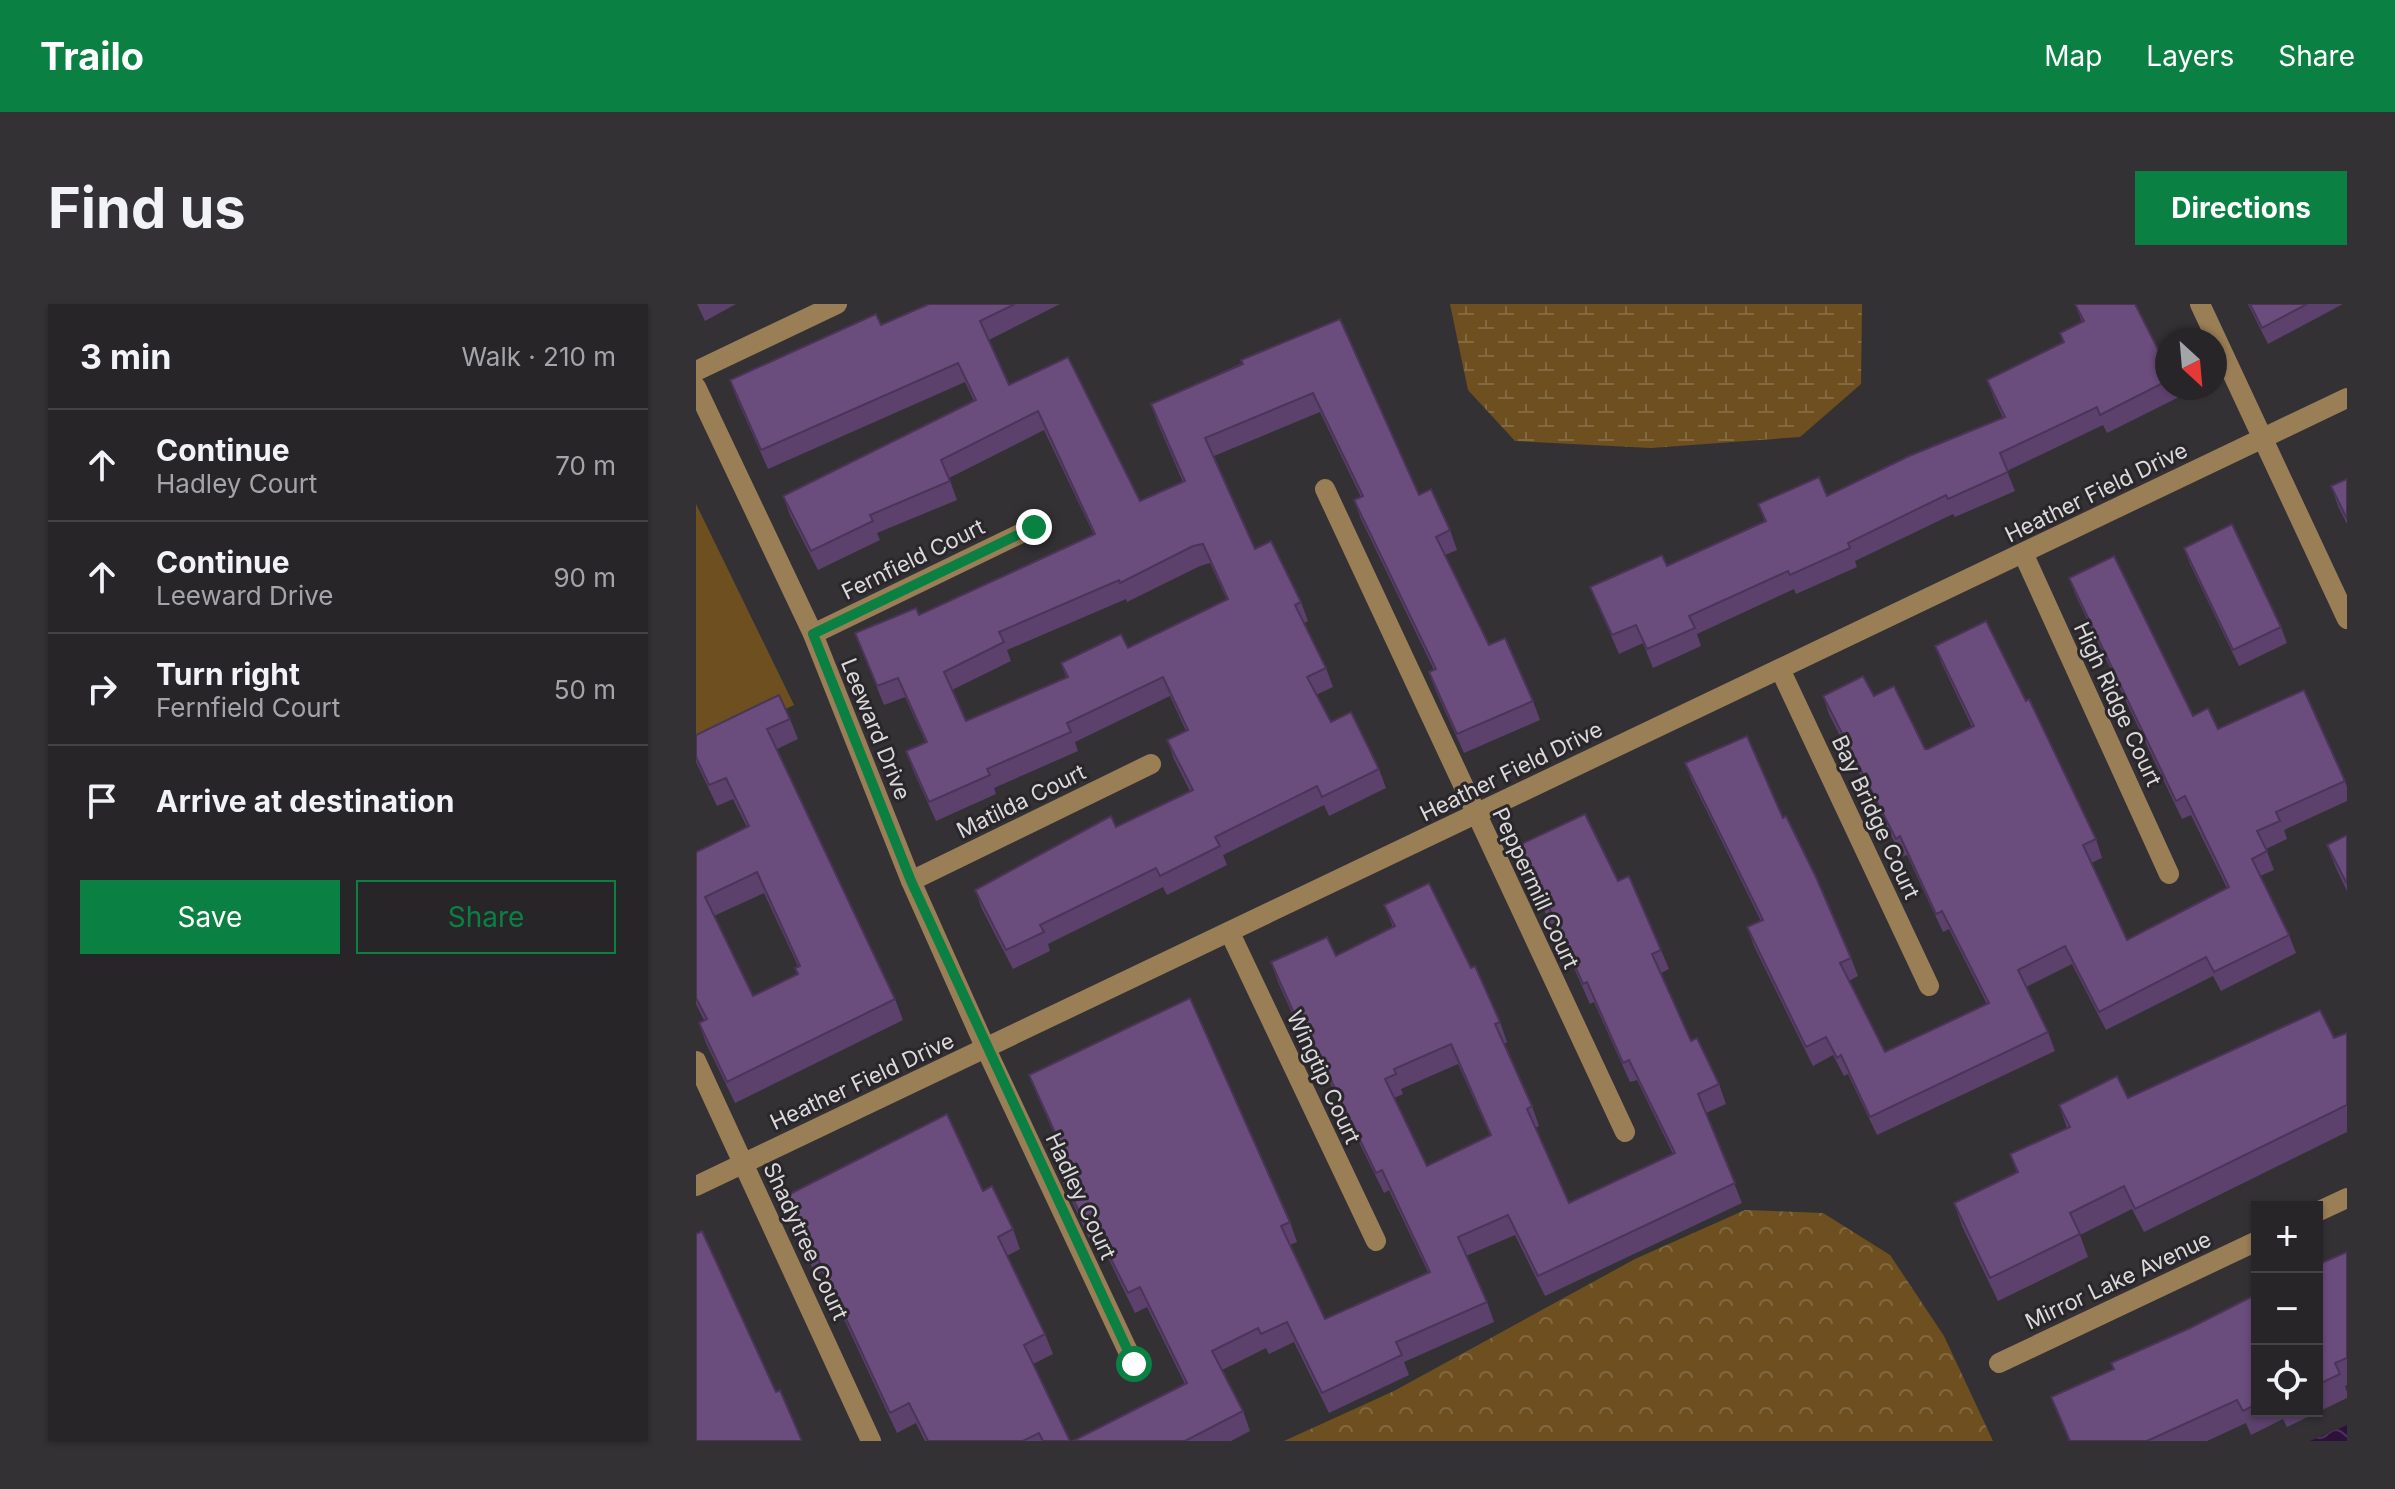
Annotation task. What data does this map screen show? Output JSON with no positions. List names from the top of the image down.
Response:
{
  "streets": {
    "street": [
      "Heather Field Drive",
      "Fernfield Court",
      "High Ridge Court",
      "Leeward Drive",
      "Matilda Court",
      "Bay Bridge Court",
      "Peppermill Court",
      "Wingtip Court",
      "Hadley Court",
      "Shadytree Court",
      "Mirror Lake Avenue"
    ]
  },
  "crossings": [
    ["Heather Field Drive", "High Ridge Court"],
    ["Heather Field Drive", "Leeward Drive"],
    ["Heather Field Drive", "Bay Bridge Court"],
    ["Heather Field Drive", "Peppermill Court"],
    ["Heather Field Drive", "Wingtip Court"],
    ["Heather Field Drive", "Hadley Court"],
    ["Heather Field Drive", "Shadytree Court"],
    ["Fernfield Court", "Leeward Drive"],
    ["Leeward Drive", "Matilda Court"],
    ["Leeward Drive", "Hadley Court"]
  ],
  "north": "bottom right",
  "page": {
    "header": "Trailo",
    "nav": ["Map", "Layers", "Share"],
    "buttons": [
      "Directions",
      ["Save", "Share"]
    ],
    "title": "Find us",
    "heading": ["3 min", "Walk · 210 m"],
    "list": [
      ["Continue", "Hadley Court", "70 m"],
      ["Continue", "Leeward Drive", "90 m"],
      ["Turn right", "Fernfield Court", "50 m"],
      "Arrive at destination"
    ],
    "map_buttons": ["+", "−"]
  }
}
